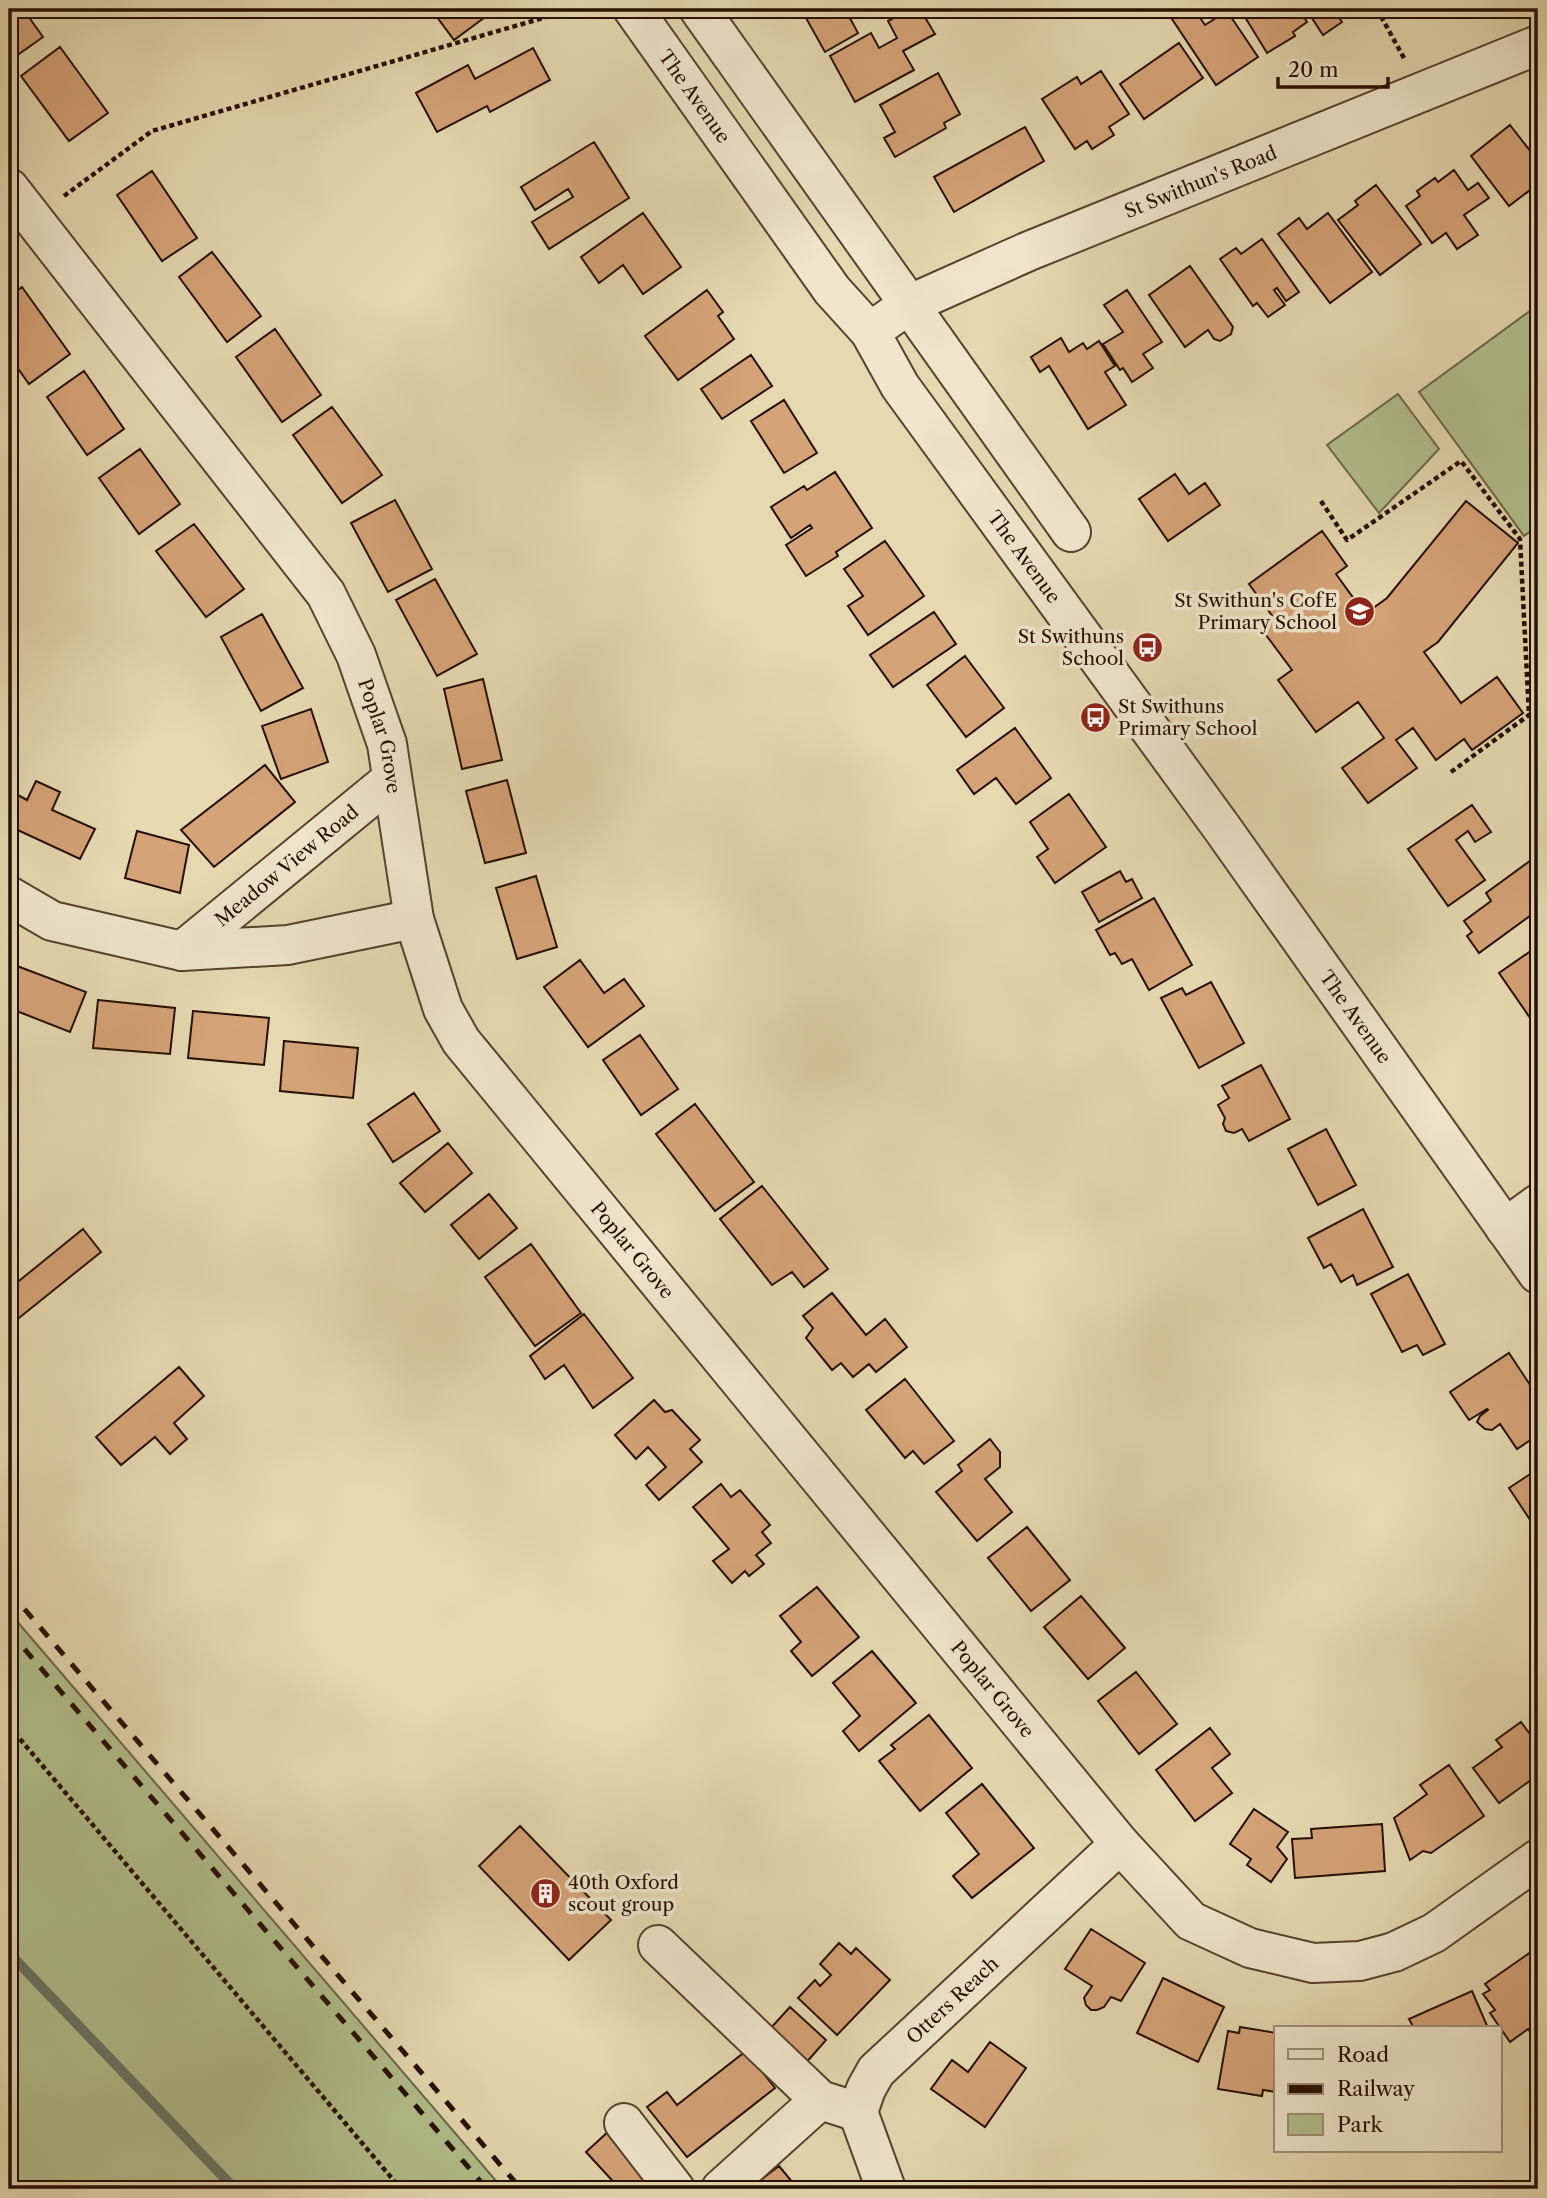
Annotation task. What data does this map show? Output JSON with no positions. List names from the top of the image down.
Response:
{
  "streets": {
    "street": [
      "The Avenue",
      "St Swithun's Road",
      "Poplar Grove",
      "Meadow View Road",
      "Otters Reach"
    ]
  },
  "crossings": [
    ["The Avenue", "St Swithun's Road"],
    ["Poplar Grove", "Meadow View Road"],
    ["Poplar Grove", "Otters Reach"]
  ],
  "places": {
    "school or university": ["St Swithun's CofE Primary School"],
    "bus stop": ["St Swithuns School", "St Swithuns Primary School"],
    "building": ["40th Oxford scout group"]
  },
  "legend": ["Road", "Railway", "Park"],
  "scale_bar": "20 m"
}
